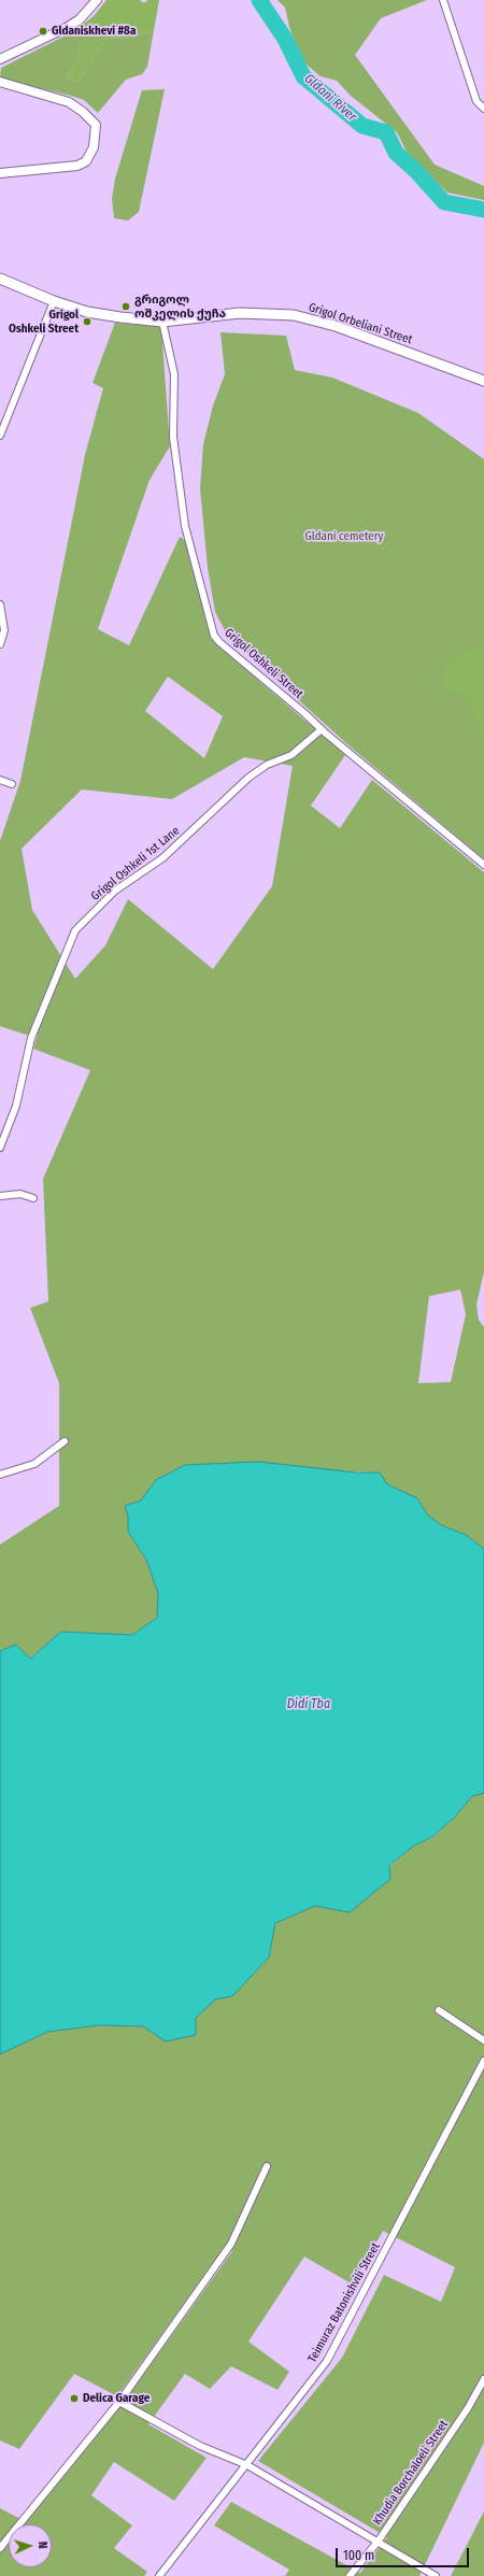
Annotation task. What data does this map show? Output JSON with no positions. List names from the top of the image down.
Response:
{
  "streets": {
    "main road": ["Grigol Orbeliani Street"],
    "street": [
      "Grigol Oshkeli Street",
      "Grigol Oshkeli 1st Lane",
      "Teimuraz Batonishvili Street",
      "Khudia Borchaloeli Street"
    ]
  },
  "crossings": [
    ["Grigol Orbeliani Street", "Grigol Oshkeli Street"],
    ["Grigol Oshkeli Street", "Grigol Oshkeli 1st Lane"]
  ],
  "water": ["Gldani River", "Didi Tba"],
  "parks": ["Gldani cemetery"],
  "places": [
    "Gldaniskhevi #8a",
    "გრიგოლ ოშკელის ქუჩა",
    "Grigol Oshkeli Street",
    "Delica Garage"
  ],
  "scale_bar": "100 m",
  "north": "right"
}
